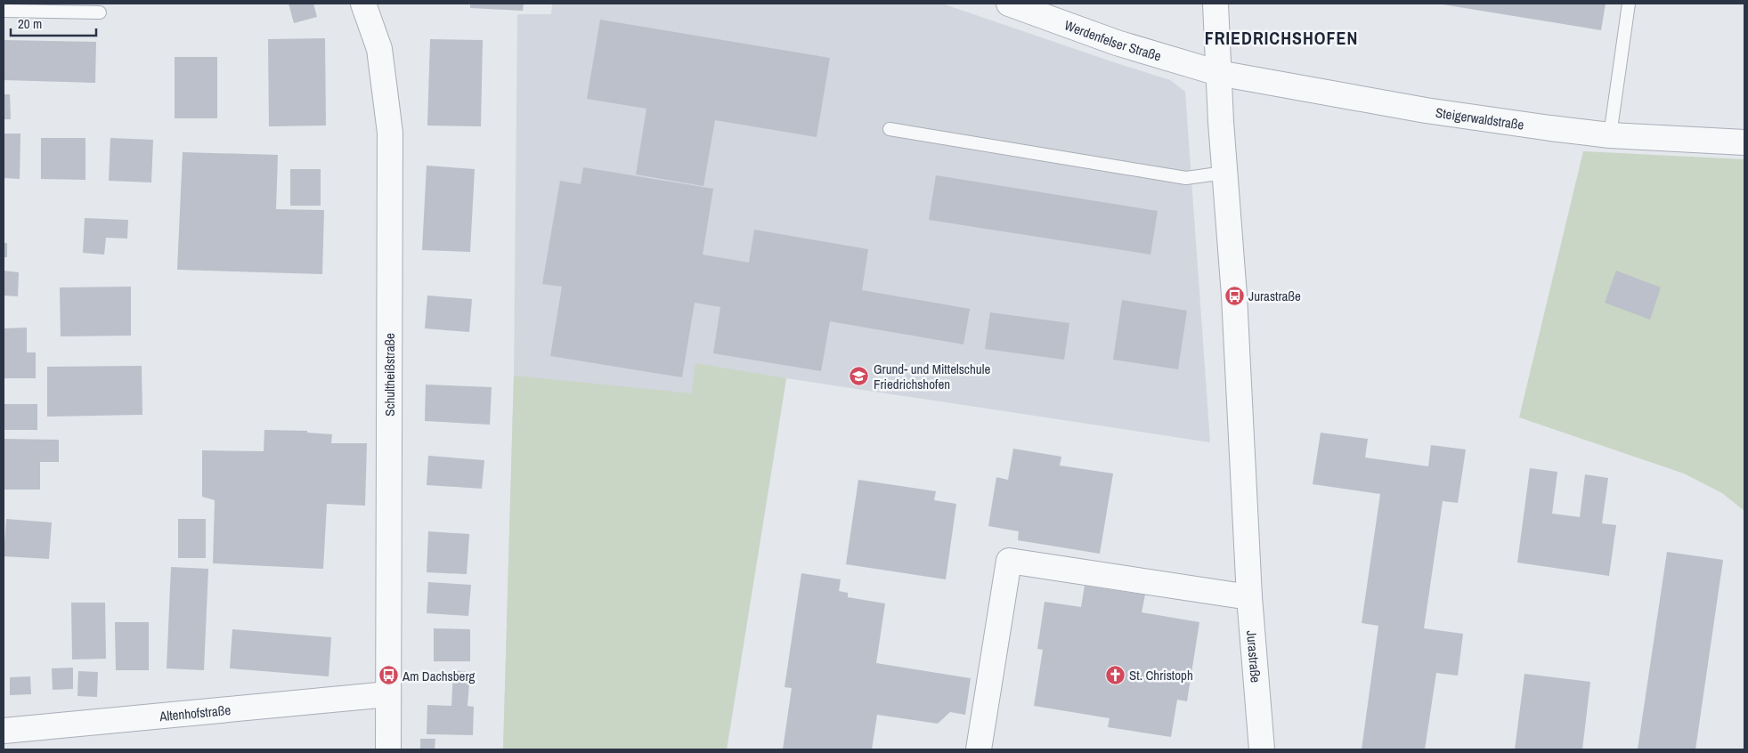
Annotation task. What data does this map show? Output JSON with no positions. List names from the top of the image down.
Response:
{
  "streets": {
    "street": [
      "Werdenfelser Straße",
      "Steigerwaldstraße",
      "Schultheißstraße",
      "Jurastraße",
      "Altenhofstraße"
    ]
  },
  "crossings": [
    ["Werdenfelser Straße", "Steigerwaldstraße"],
    ["Werdenfelser Straße", "Jurastraße"],
    ["Steigerwaldstraße", "Jurastraße"],
    ["Schultheißstraße", "Altenhofstraße"]
  ],
  "districts": ["FRIEDRICHSHOFEN"],
  "places": {
    "bus stop": ["Jurastraße", "Am Dachsberg"],
    "school or university": ["Grund- und Mittelschule Friedrichshofen"],
    "church": ["St. Christoph"]
  },
  "scale_bar": "20 m"
}
